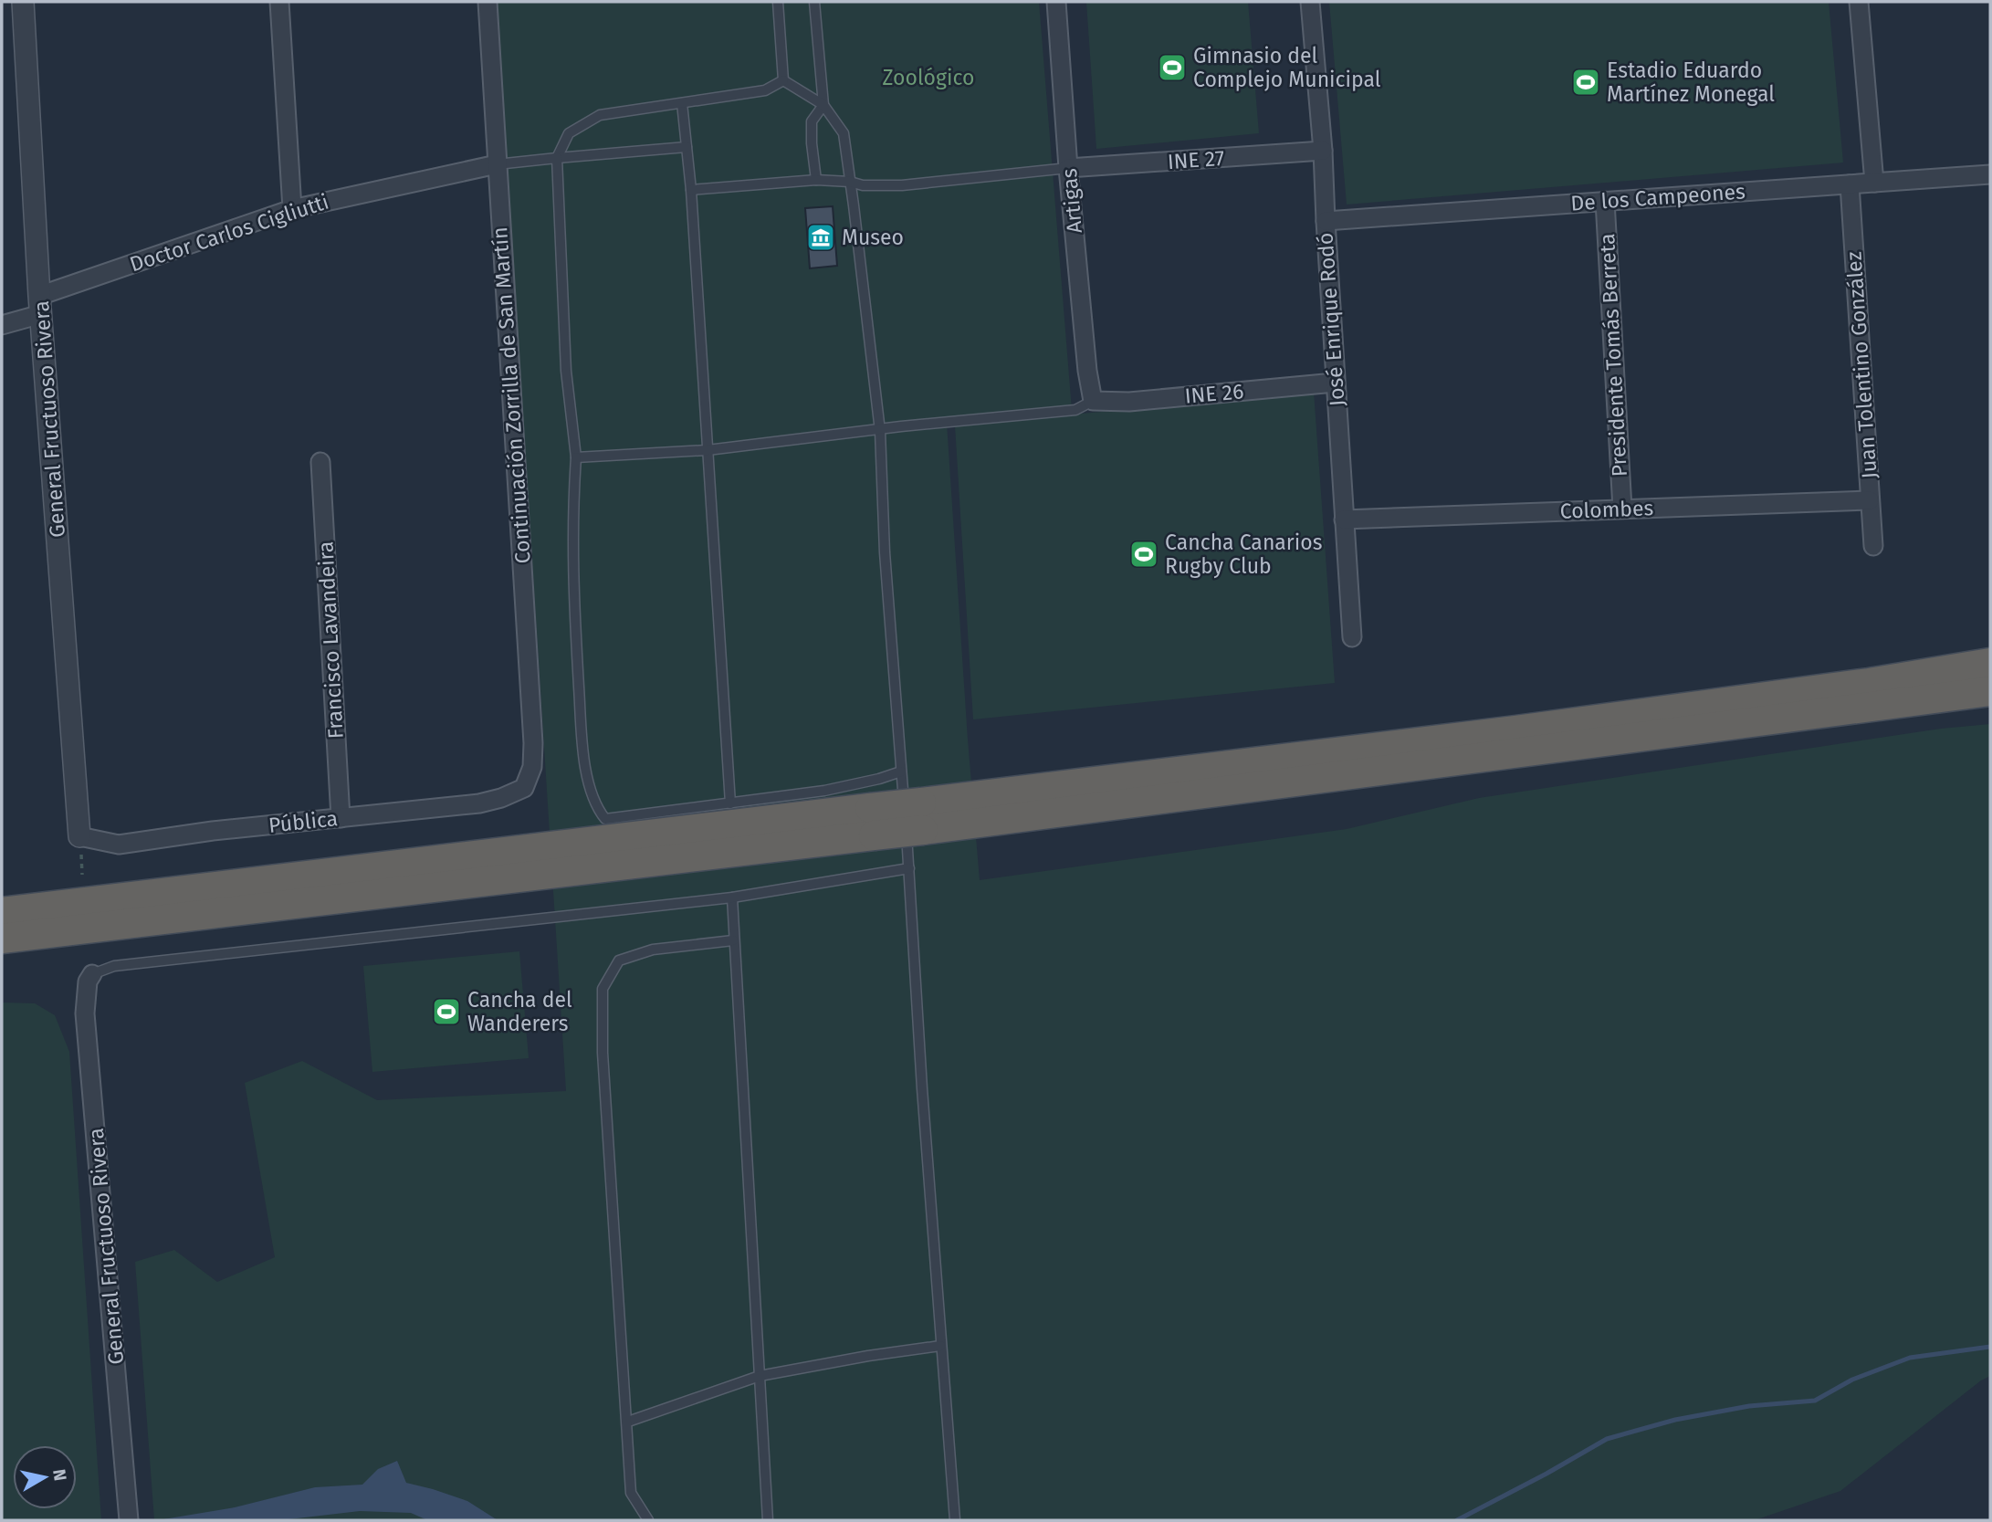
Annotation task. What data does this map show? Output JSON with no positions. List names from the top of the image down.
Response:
{
  "streets": {
    "street": [
      "INE 27",
      "De los Campeones",
      "Artigas",
      "Doctor Carlos Cigliutti",
      "José Enrique Rodó",
      "Presidente Tomás Berreta",
      "Juan Tolentino González",
      "INE 26",
      "Continuación Zorrilla de San Martín",
      "General Fructuoso Rivera",
      "Colombes",
      "Francisco Lavandeira",
      "Pública"
    ]
  },
  "crossings": [
    ["INE 27", "Artigas"],
    ["INE 27", "José Enrique Rodó"],
    ["De los Campeones", "José Enrique Rodó"],
    ["De los Campeones", "Presidente Tomás Berreta"],
    ["De los Campeones", "Juan Tolentino González"],
    ["Artigas", "INE 26"],
    ["Doctor Carlos Cigliutti", "Continuación Zorrilla de San Martín"],
    ["Doctor Carlos Cigliutti", "General Fructuoso Rivera"],
    ["José Enrique Rodó", "INE 26"],
    ["José Enrique Rodó", "Colombes"],
    ["Presidente Tomás Berreta", "Colombes"],
    ["Juan Tolentino González", "Colombes"],
    ["Continuación Zorrilla de San Martín", "Pública"],
    ["General Fructuoso Rivera", "Pública"],
    ["Francisco Lavandeira", "Pública"]
  ],
  "parks": ["Zoológico"],
  "places": {
    "sports": [
      "Gimnasio del Complejo Municipal",
      "Estadio Eduardo Martínez Monegal",
      "Cancha Canarios Rugby Club",
      "Cancha del Wanderers"
    ],
    "museum": ["Museo"]
  },
  "north": "right"
}
